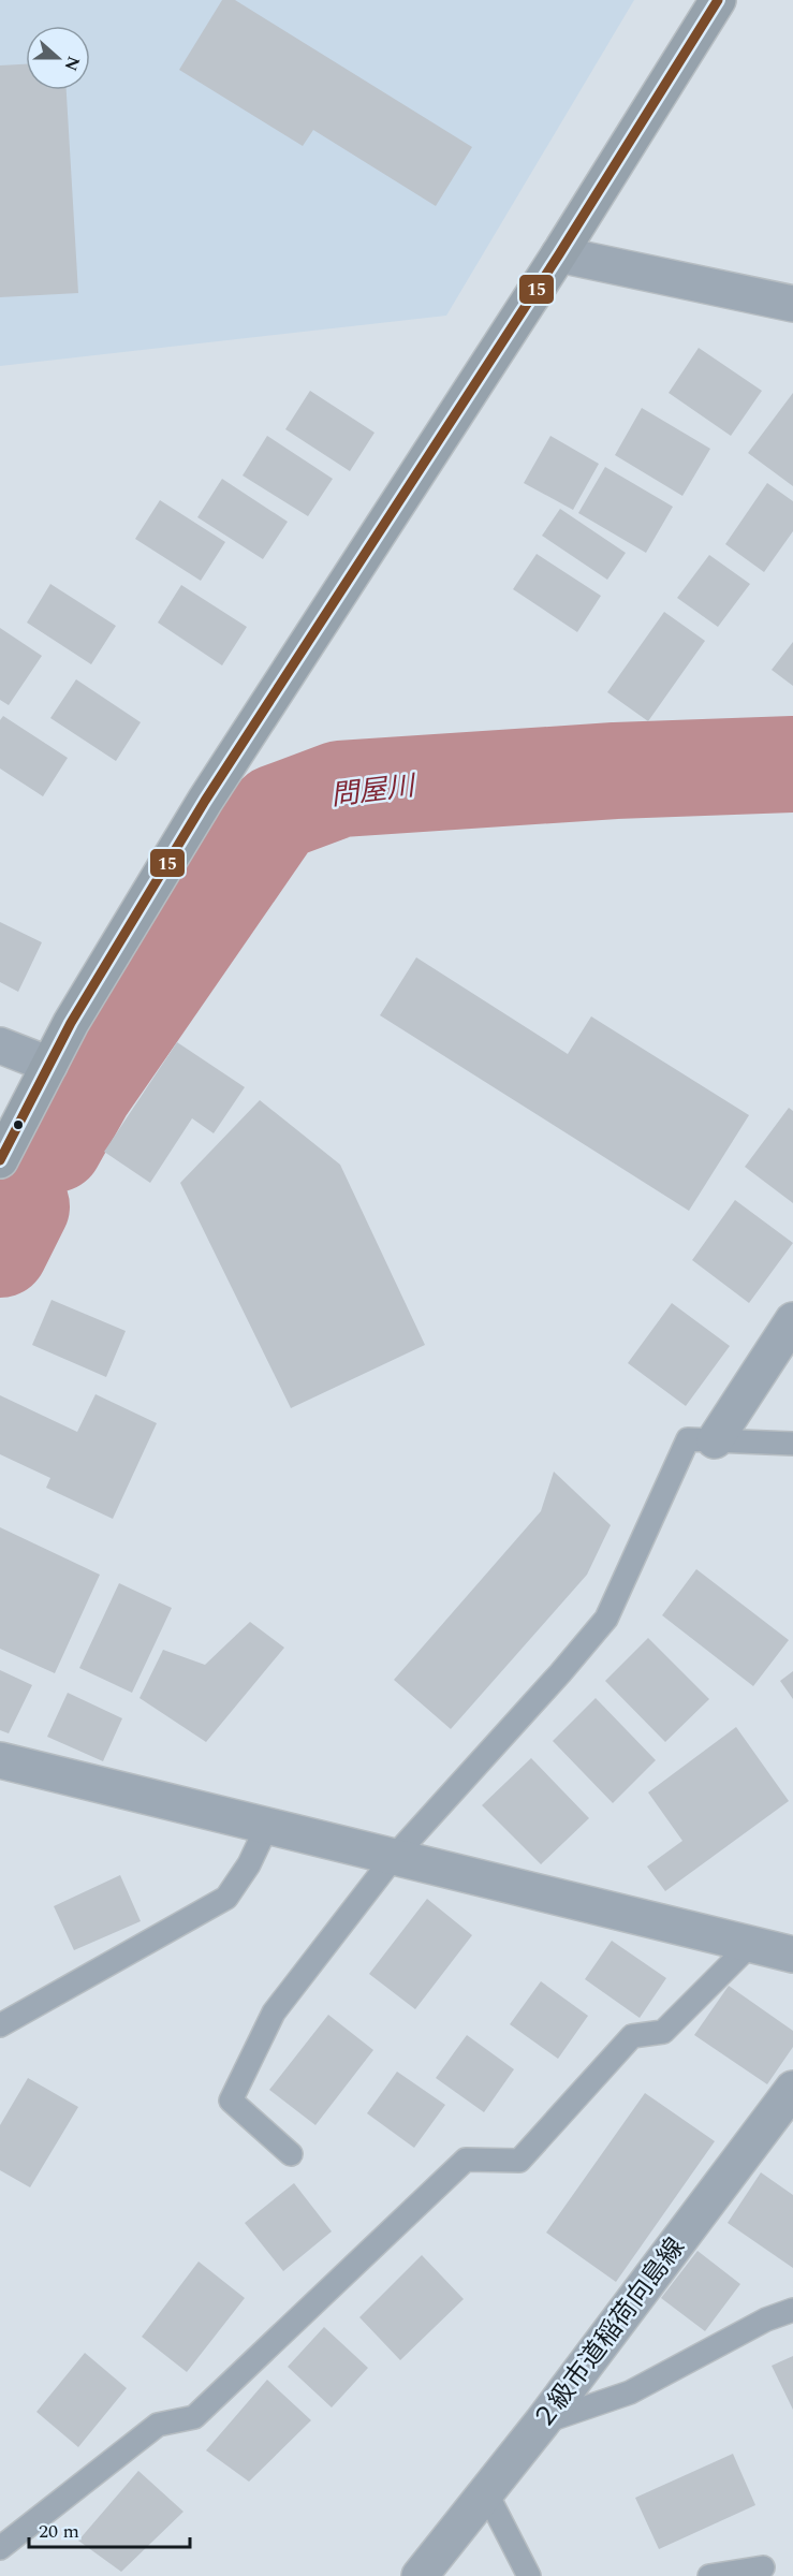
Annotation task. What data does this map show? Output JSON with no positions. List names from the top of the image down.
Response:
{
  "streets": {
    "street": ["２級市道稲荷向島線"]
  },
  "water": ["問屋川"],
  "lines": ["transit line 15"],
  "scale_bar": "20 m",
  "north": "right"
}
